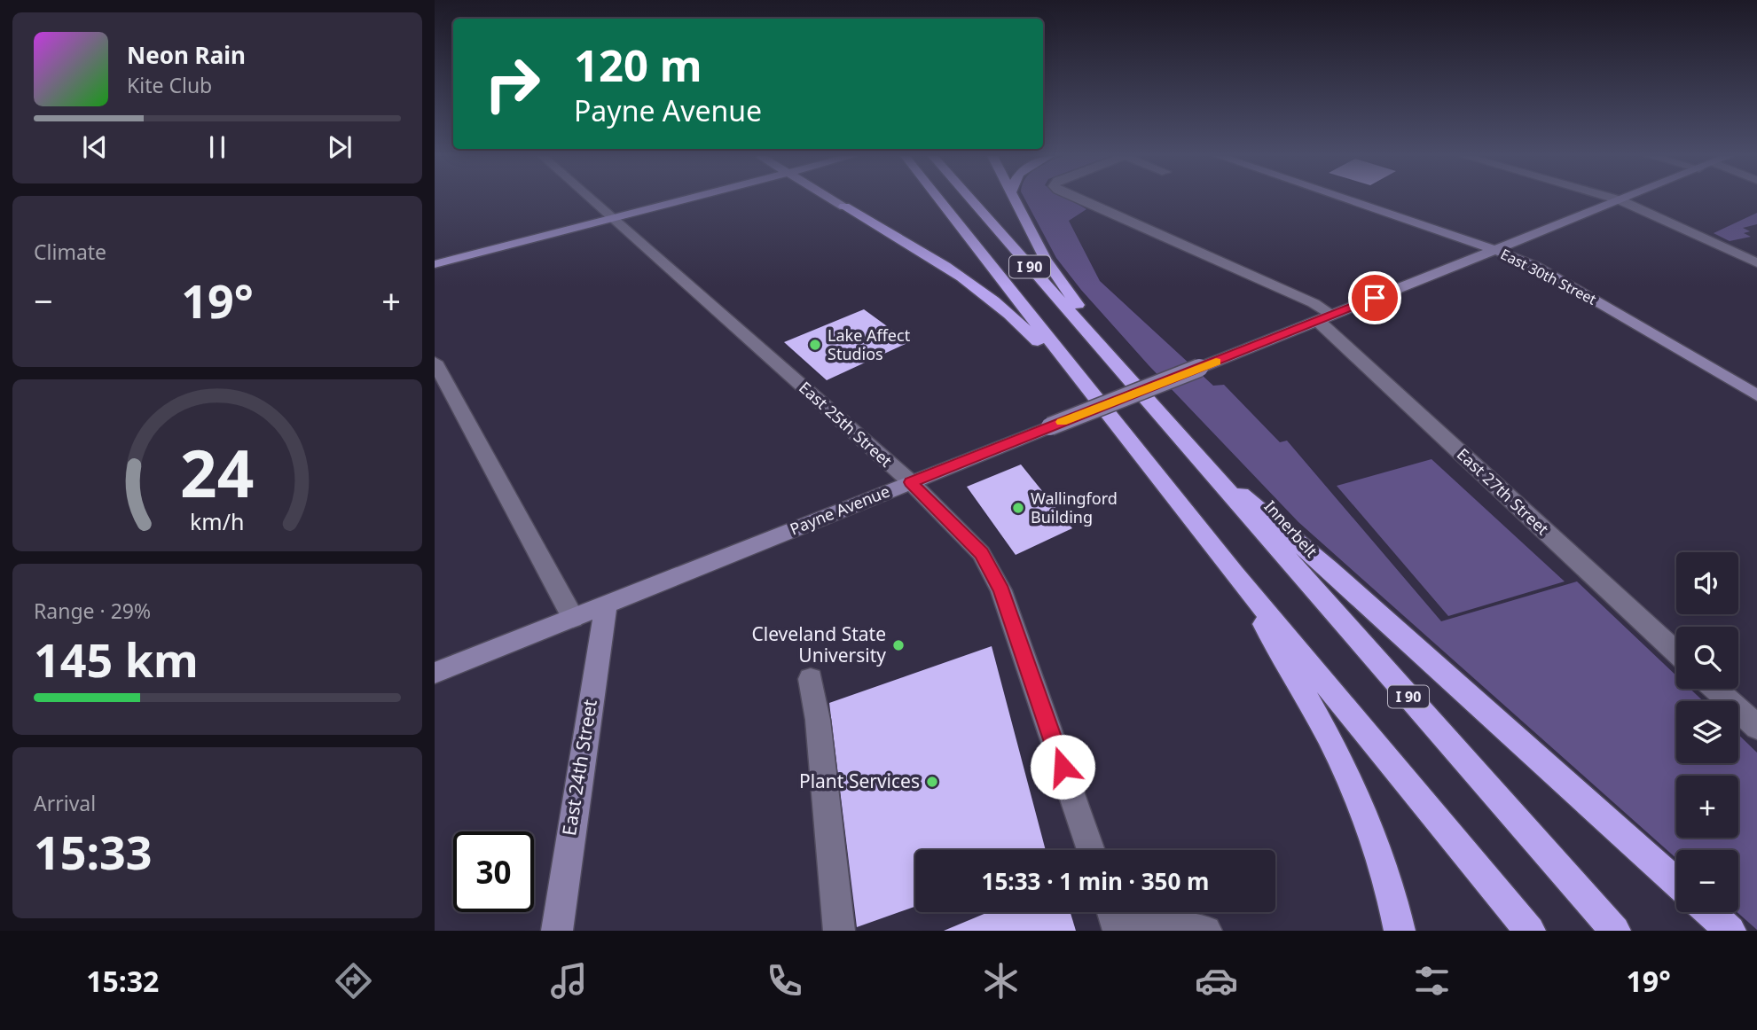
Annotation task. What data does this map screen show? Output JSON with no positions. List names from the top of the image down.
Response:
{
  "streets": {
    "highway": ["I 90", "Innerbelt"],
    "street": [
      "East 30th Street",
      "East 25th Street",
      "East 27th Street",
      "Payne Avenue",
      "East 24th Street"
    ]
  },
  "crossings": [
    ["East 30th Street", "Payne Avenue"],
    ["East 25th Street", "Payne Avenue"],
    ["East 27th Street", "Payne Avenue"],
    ["Payne Avenue", "East 24th Street"]
  ],
  "places": [
    "Lake Affect Studios",
    "Wallingford Building",
    "Cleveland State University",
    "Plant Services"
  ],
  "page": {
    "turn": ["120 m", "Payne Avenue"],
    "song": ["Neon Rain", "Kite Club"],
    "tile": [
      "Climate",
      ["Range · 29%", "145 km"],
      ["Arrival", "15:33"]
    ],
    "heat": ["−", "19°", "+"],
    "map_buttons": ["+", "−"],
    "limit": "30",
    "trip": "15:33 · 1 min · 350 m",
    "tabs": ["15:32", "19°"],
    "gauge": ["24", "km/h"]
  }
}
